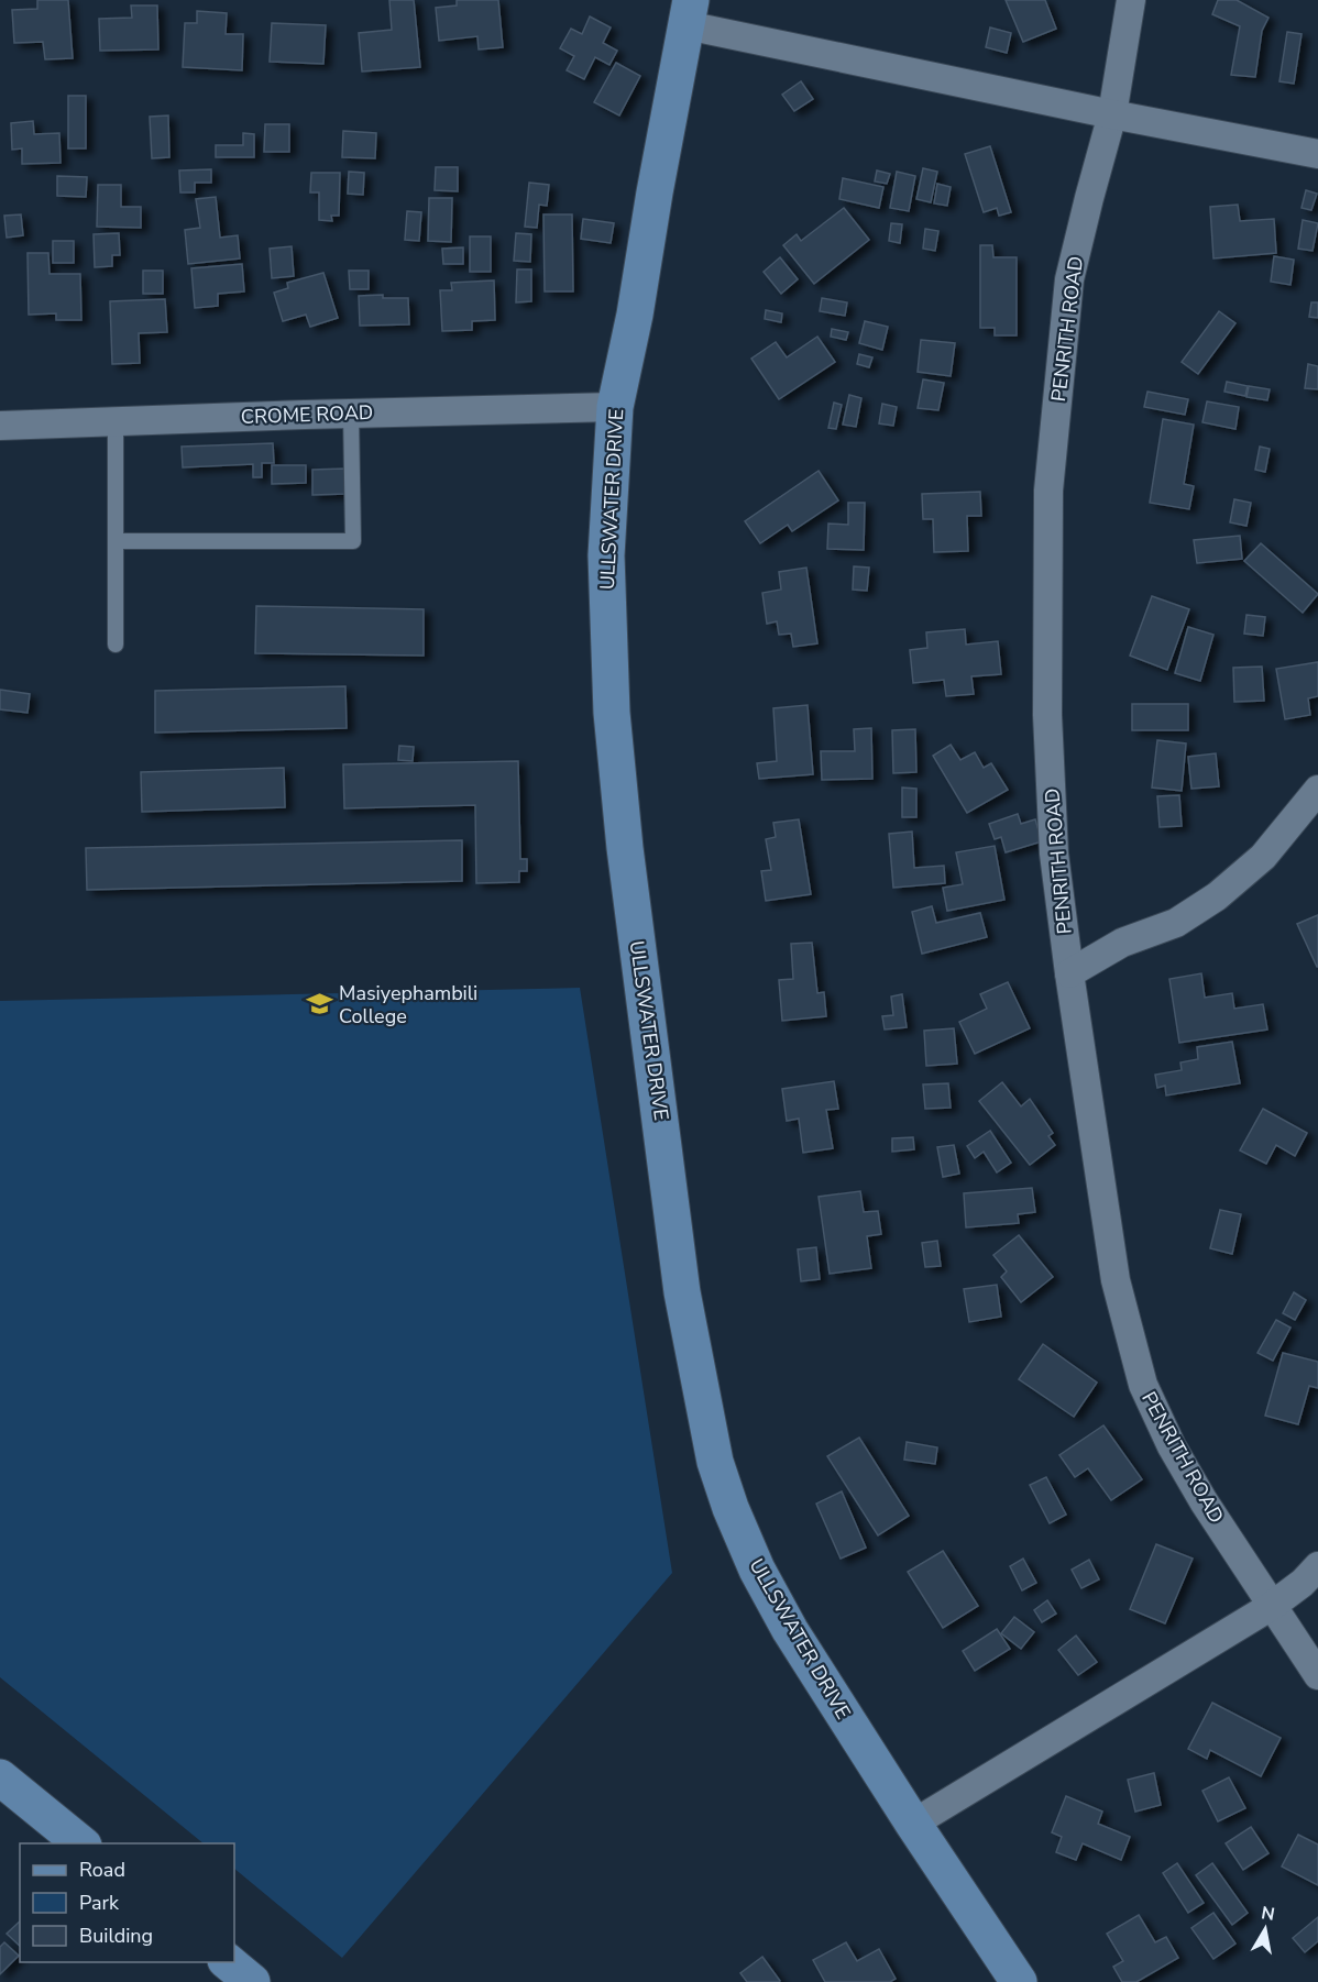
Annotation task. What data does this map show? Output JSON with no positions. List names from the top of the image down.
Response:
{
  "streets": {
    "street": ["PENRITH ROAD", "CROME ROAD", "ULLSWATER DRIVE"]
  },
  "crossings": [
    ["CROME ROAD", "ULLSWATER DRIVE"]
  ],
  "places": {
    "school or university": ["Masiyephambili College"]
  },
  "legend": ["Road", "Park", "Building"],
  "north": "top"
}
